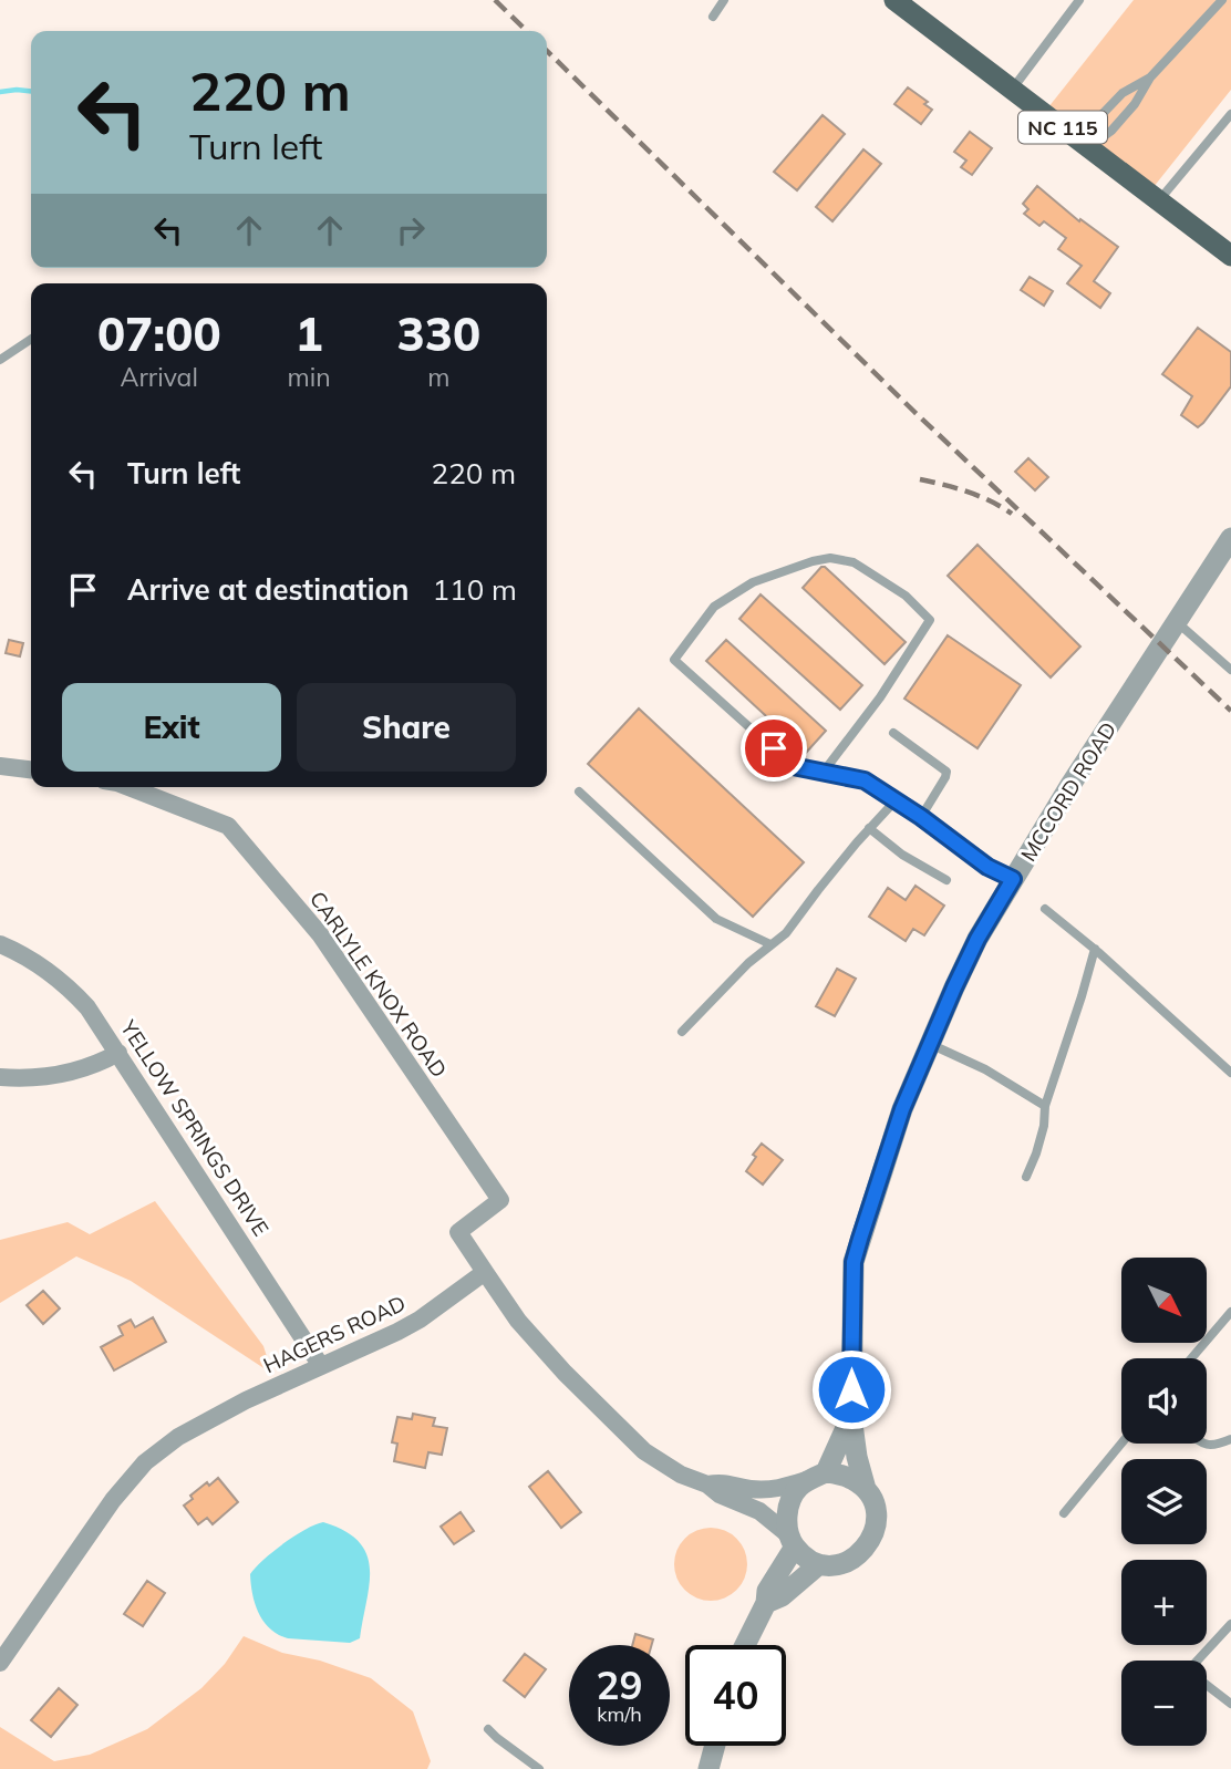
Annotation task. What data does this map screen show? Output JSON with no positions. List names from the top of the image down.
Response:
{
  "streets": {
    "main road": ["NC 115"],
    "street": [
      "MCCORD ROAD",
      "CARLYLE KNOX ROAD",
      "YELLOW SPRINGS DRIVE",
      "HAGERS ROAD"
    ]
  },
  "crossings": [
    ["CARLYLE KNOX ROAD", "HAGERS ROAD"],
    ["YELLOW SPRINGS DRIVE", "HAGERS ROAD"]
  ],
  "north": "bottom right",
  "page": {
    "turn": ["220 m", "Turn left"],
    "eta": [
      "07:00",
      "Arrival",
      "1",
      "min",
      "330",
      "m"
    ],
    "list": [
      {
        "name": "Turn left",
        "value": "220 m"
      },
      {
        "name": "Arrive at destination",
        "value": "110 m"
      }
    ],
    "buttons": ["Exit", "Share"],
    "map_buttons": ["+", "−"],
    "speed": "29 km/h",
    "limit": "40"
  }
}
